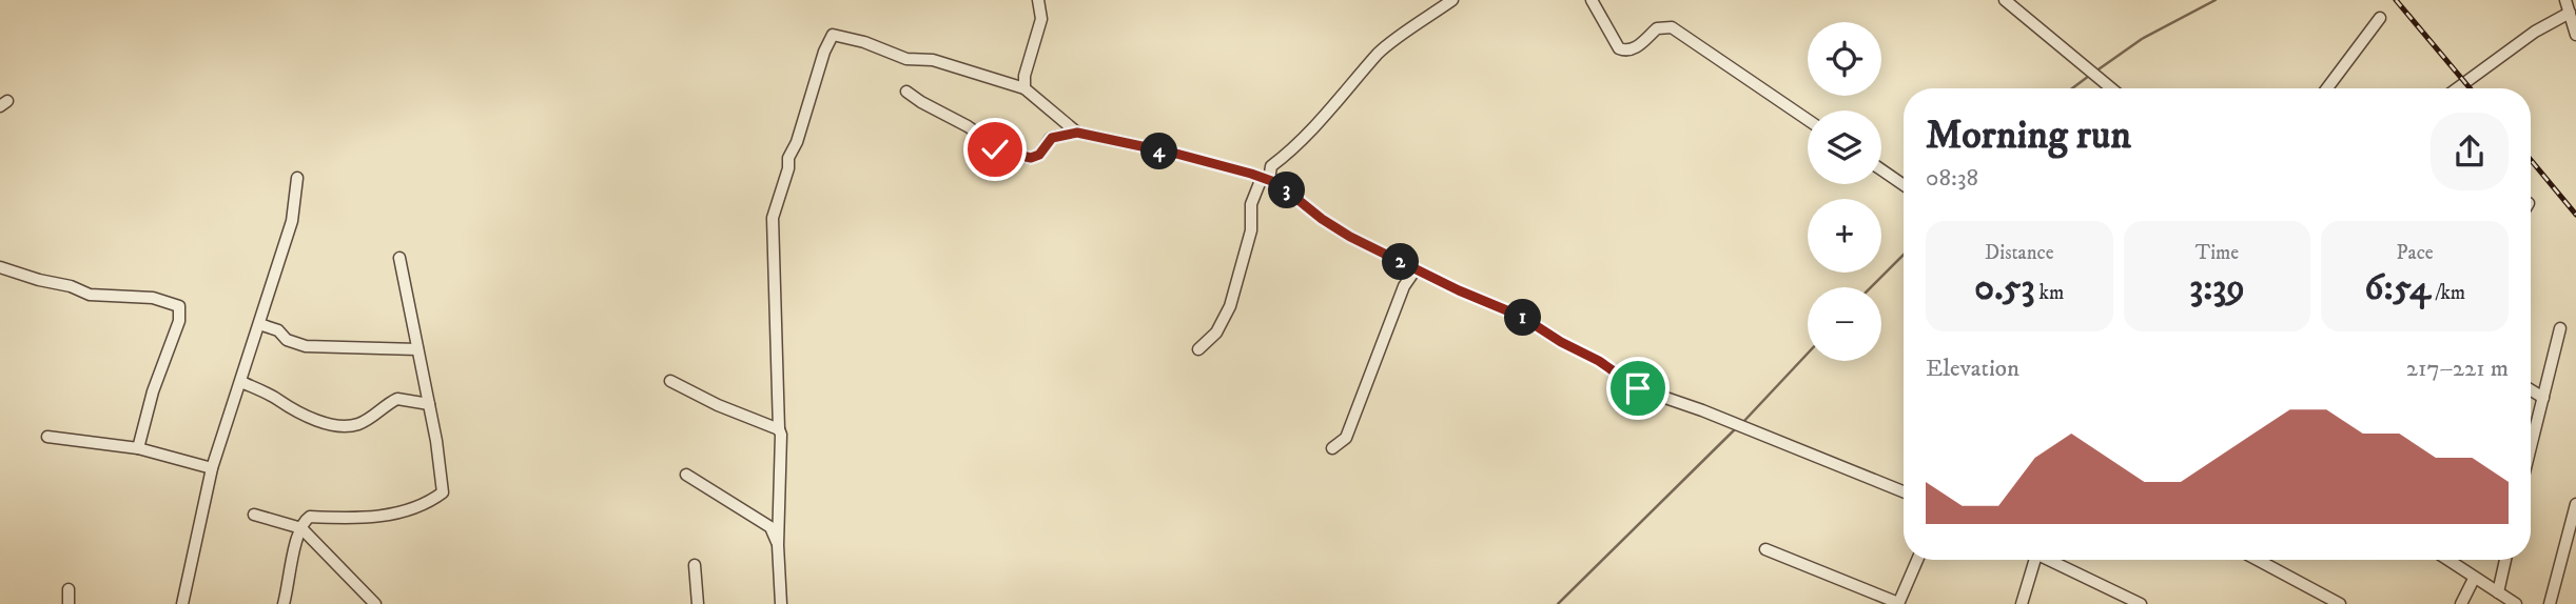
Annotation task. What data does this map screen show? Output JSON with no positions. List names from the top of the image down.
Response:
{
  "page": {
    "map_buttons": ["+", "−"],
    "heading": ["Morning run", "08:38"],
    "pins": [
      "4",
      "3",
      "2",
      "1"
    ],
    "stats": [
      ["Distance", "0.53 km"],
      ["Time", "3:39"],
      ["Pace", "6:54 /km"]
    ],
    "chart": ["Elevation", "217–221 m"]
  }
}
